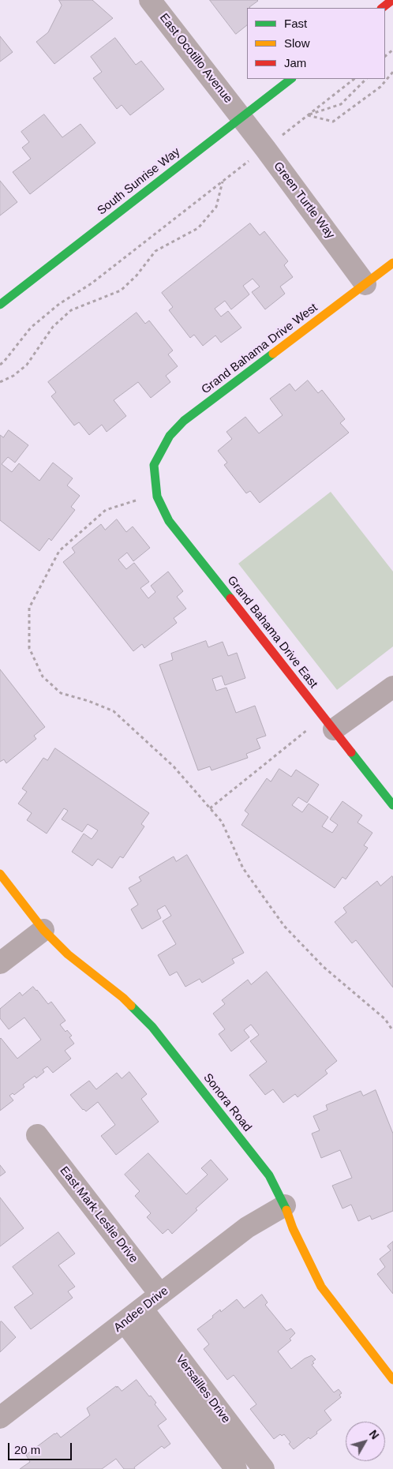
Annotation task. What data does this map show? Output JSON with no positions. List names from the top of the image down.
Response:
{
  "streets": {
    "street": [
      "East Ocotillo Avenue",
      "South Sunrise Way",
      "Green Turtle Way",
      "Grand Bahama Drive West",
      "Grand Bahama Drive East",
      "Sonora Road",
      "East Mark Leslie Drive",
      "Andee Drive",
      "Versailles Drive"
    ]
  },
  "crossings": [
    ["East Ocotillo Avenue", "South Sunrise Way"],
    ["East Ocotillo Avenue", "Green Turtle Way"],
    ["South Sunrise Way", "Green Turtle Way"],
    ["Green Turtle Way", "Grand Bahama Drive West"],
    ["Grand Bahama Drive West", "Grand Bahama Drive East"],
    ["Sonora Road", "Andee Drive"],
    ["East Mark Leslie Drive", "Andee Drive"],
    ["Andee Drive", "Versailles Drive"]
  ],
  "legend": ["Fast", "Slow", "Jam"],
  "scale_bar": "20 m",
  "north": "top right"
}
